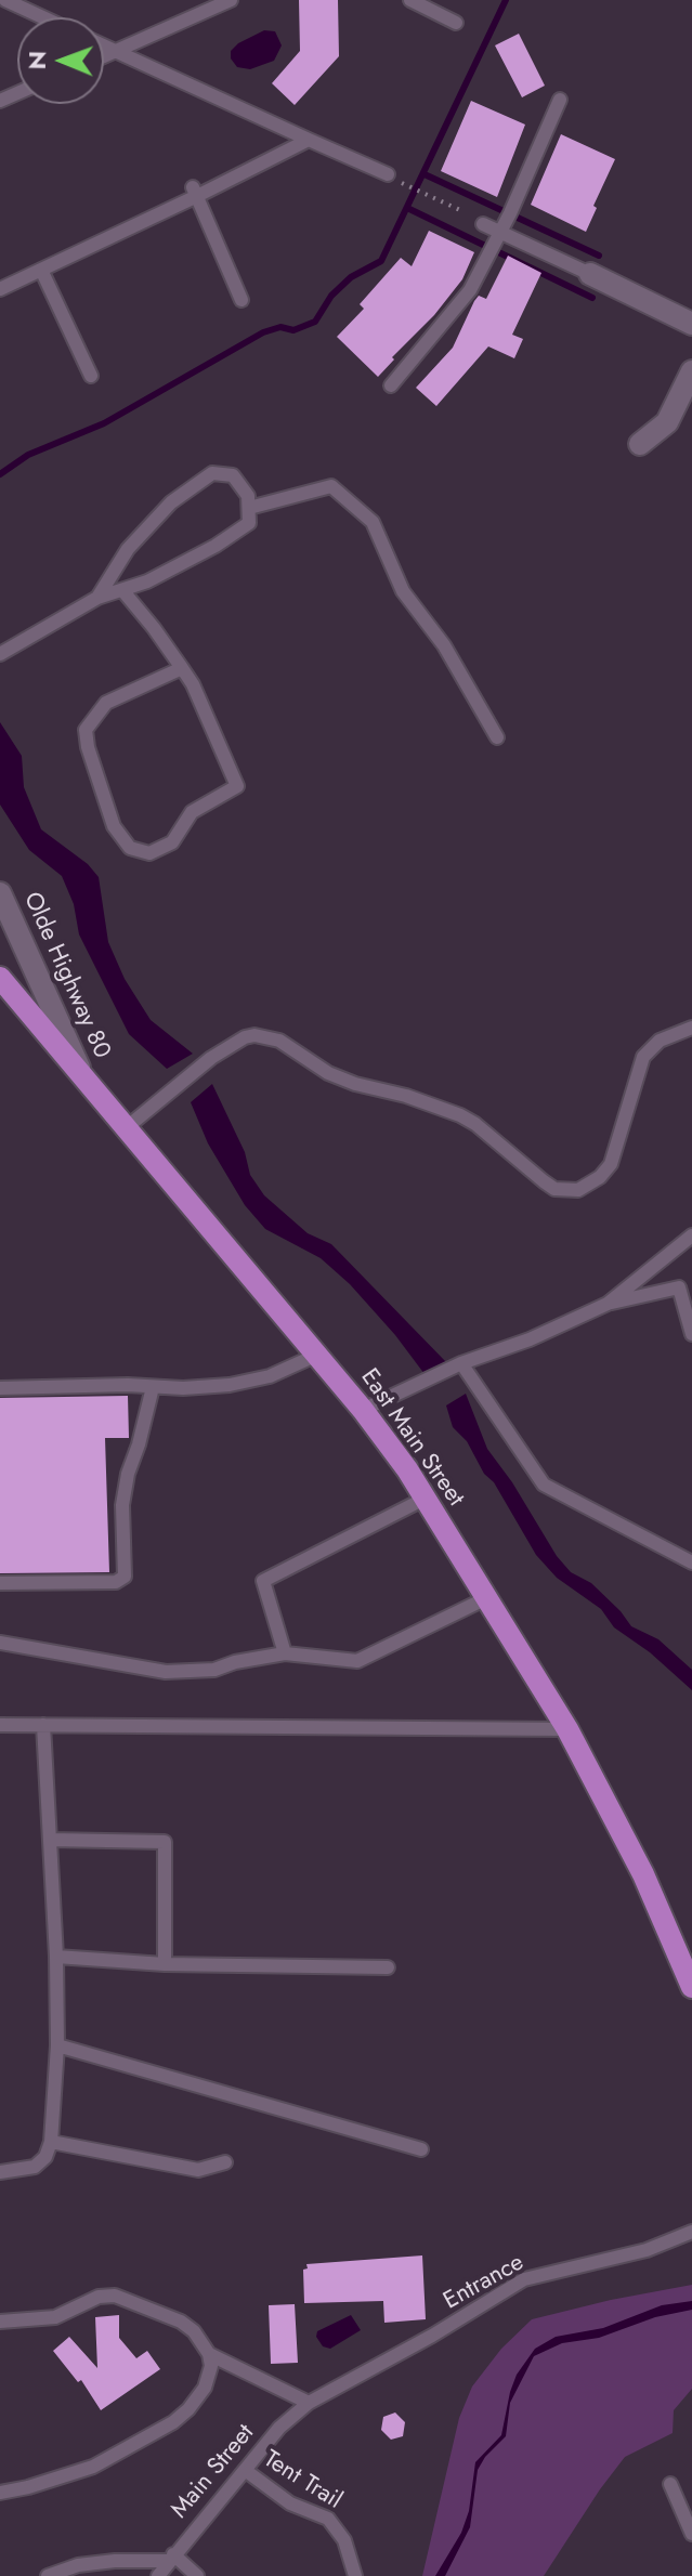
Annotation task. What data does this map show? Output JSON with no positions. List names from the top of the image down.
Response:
{
  "streets": {
    "main road": ["East Main Street"],
    "street": ["Olde Highway 80"],
    "lane": ["Entrance", "Main Street", "Tent Trail"]
  },
  "crossings": [
    ["Olde Highway 80", "East Main Street"],
    ["Entrance", "Main Street"],
    ["Main Street", "Tent Trail"]
  ],
  "north": "left"
}
